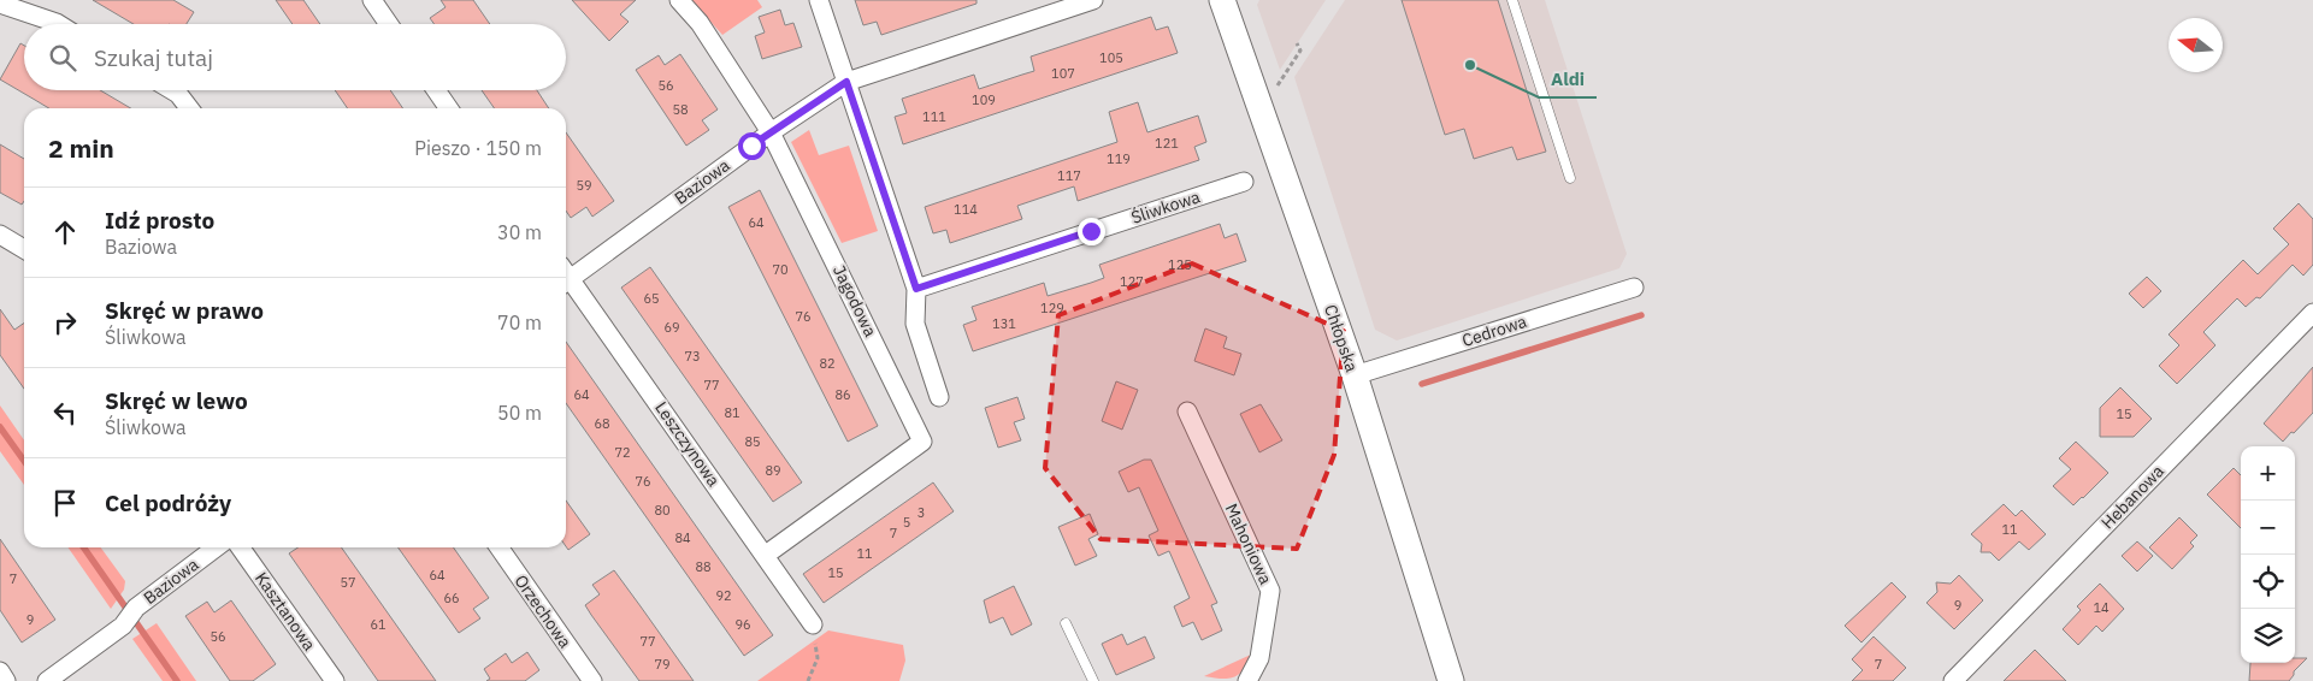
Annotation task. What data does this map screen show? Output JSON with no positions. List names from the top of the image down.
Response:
{
  "streets": {
    "street": [
      "Baziowa",
      "Śliwkowa",
      "Jagodowa",
      "Cedrowa",
      "Chłopska",
      "Leszczynowa",
      "Hebanowa",
      "Mahoniowa",
      "Kasztanowa",
      "Orzechowa"
    ]
  },
  "crossings": [
    ["Baziowa", "Jagodowa"],
    ["Jagodowa", "Leszczynowa"],
    ["Cedrowa", "Chłopska"]
  ],
  "places": ["Aldi"],
  "house_numbers": [
    "105",
    "107",
    "56",
    "109",
    "58",
    "111",
    "121",
    "119",
    "117",
    "59",
    "114",
    "64",
    "125",
    "70",
    "127",
    "65",
    "129",
    "76",
    "131",
    "69",
    "73",
    "82",
    "77",
    "64",
    "86",
    "81",
    "15",
    "68",
    "85",
    "72",
    "89",
    "76",
    "80",
    "3",
    "5",
    "11",
    "7",
    "84",
    "11",
    "88",
    "15",
    "64",
    "7",
    "57",
    "92",
    "66",
    "9",
    "14",
    "9",
    "61",
    "96",
    "56",
    "77",
    "79",
    "7"
  ],
  "north": "left",
  "page": {
    "search": "Szukaj tutaj",
    "heading": ["2 min", "Pieszo · 150 m"],
    "list": [
      ["Idź prosto", "Baziowa", "30 m"],
      ["Skręć w prawo", "Śliwkowa", "70 m"],
      ["Skręć w lewo", "Śliwkowa", "50 m"],
      "Cel podróży"
    ],
    "map_buttons": ["+", "−"]
  }
}
